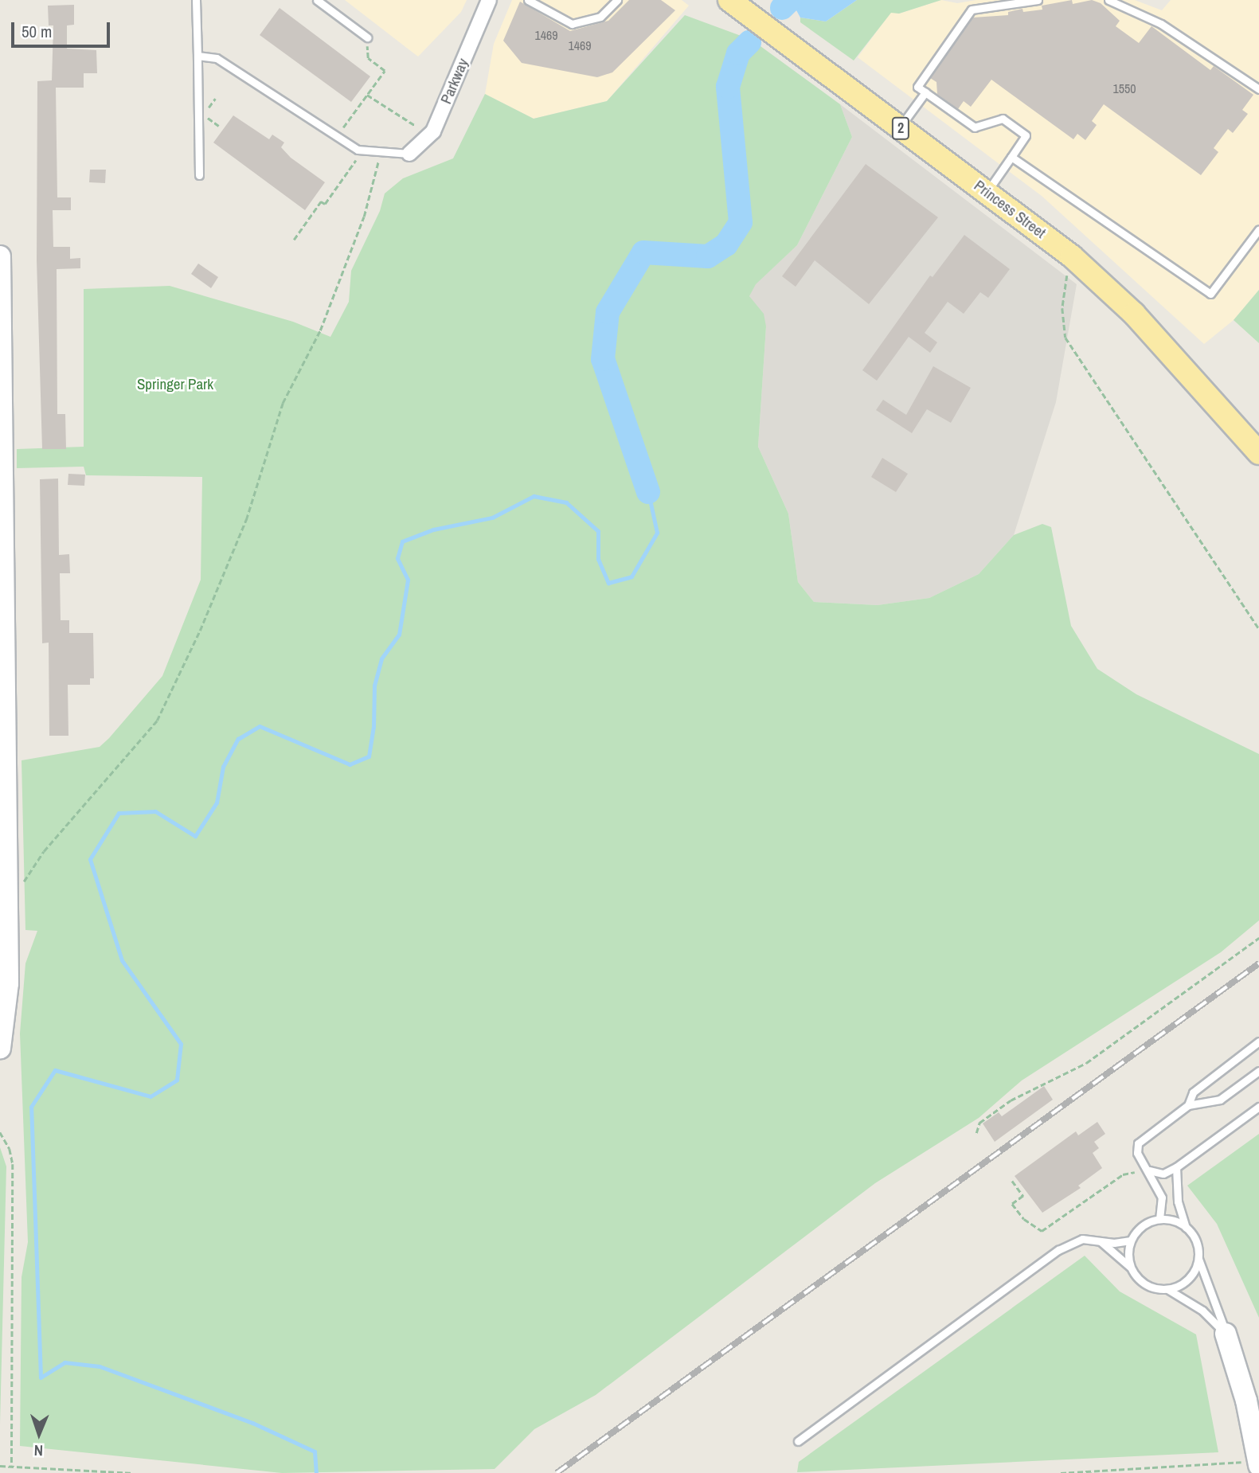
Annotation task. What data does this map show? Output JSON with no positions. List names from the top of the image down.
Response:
{
  "streets": {
    "main road": ["2", "Princess Street"],
    "street": ["Parkway"]
  },
  "parks": ["Springer Park"],
  "house_numbers": ["1469", "1469", "1550"],
  "scale_bar": "50 m",
  "north": "bottom"
}
